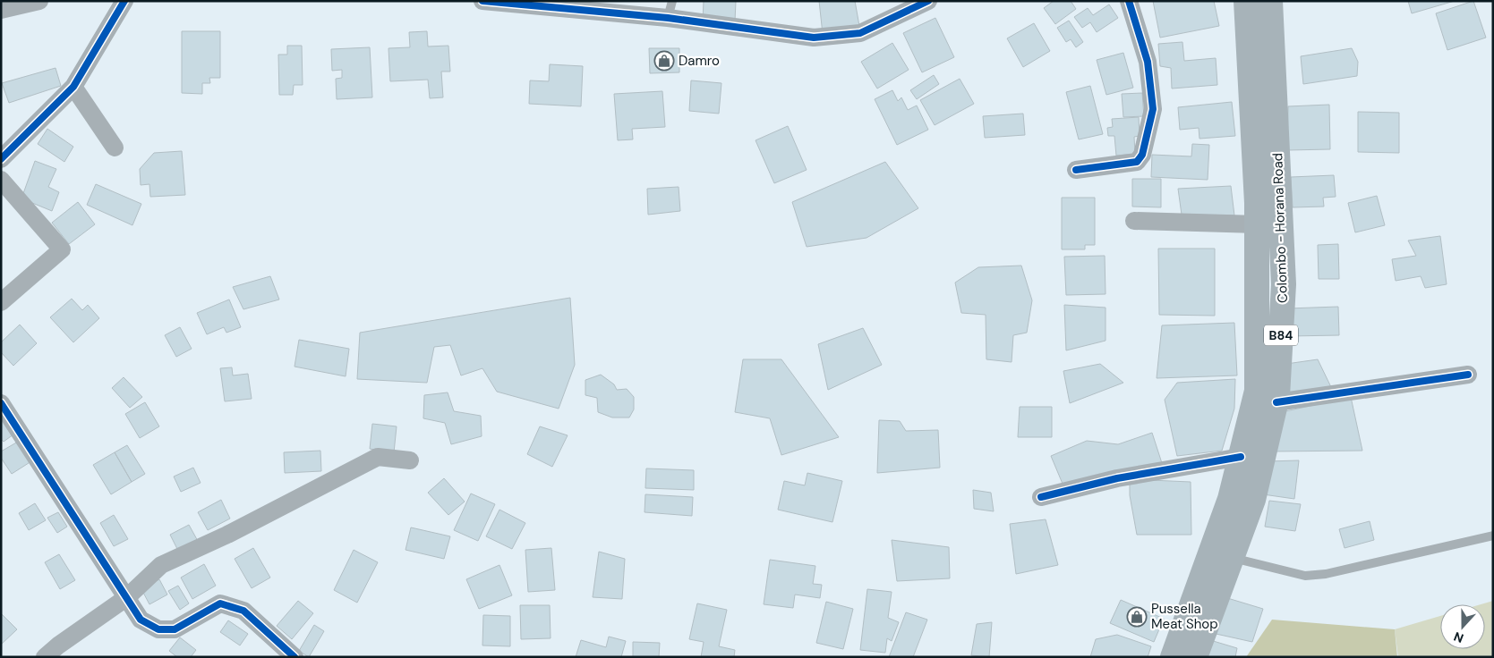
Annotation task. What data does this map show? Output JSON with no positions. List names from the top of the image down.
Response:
{
  "streets": {
    "main road": ["Colombo - Horana Road", "B84"]
  },
  "places": {
    "shop": ["Damro", "Pussella Meat Shop"]
  },
  "north": "bottom"
}
